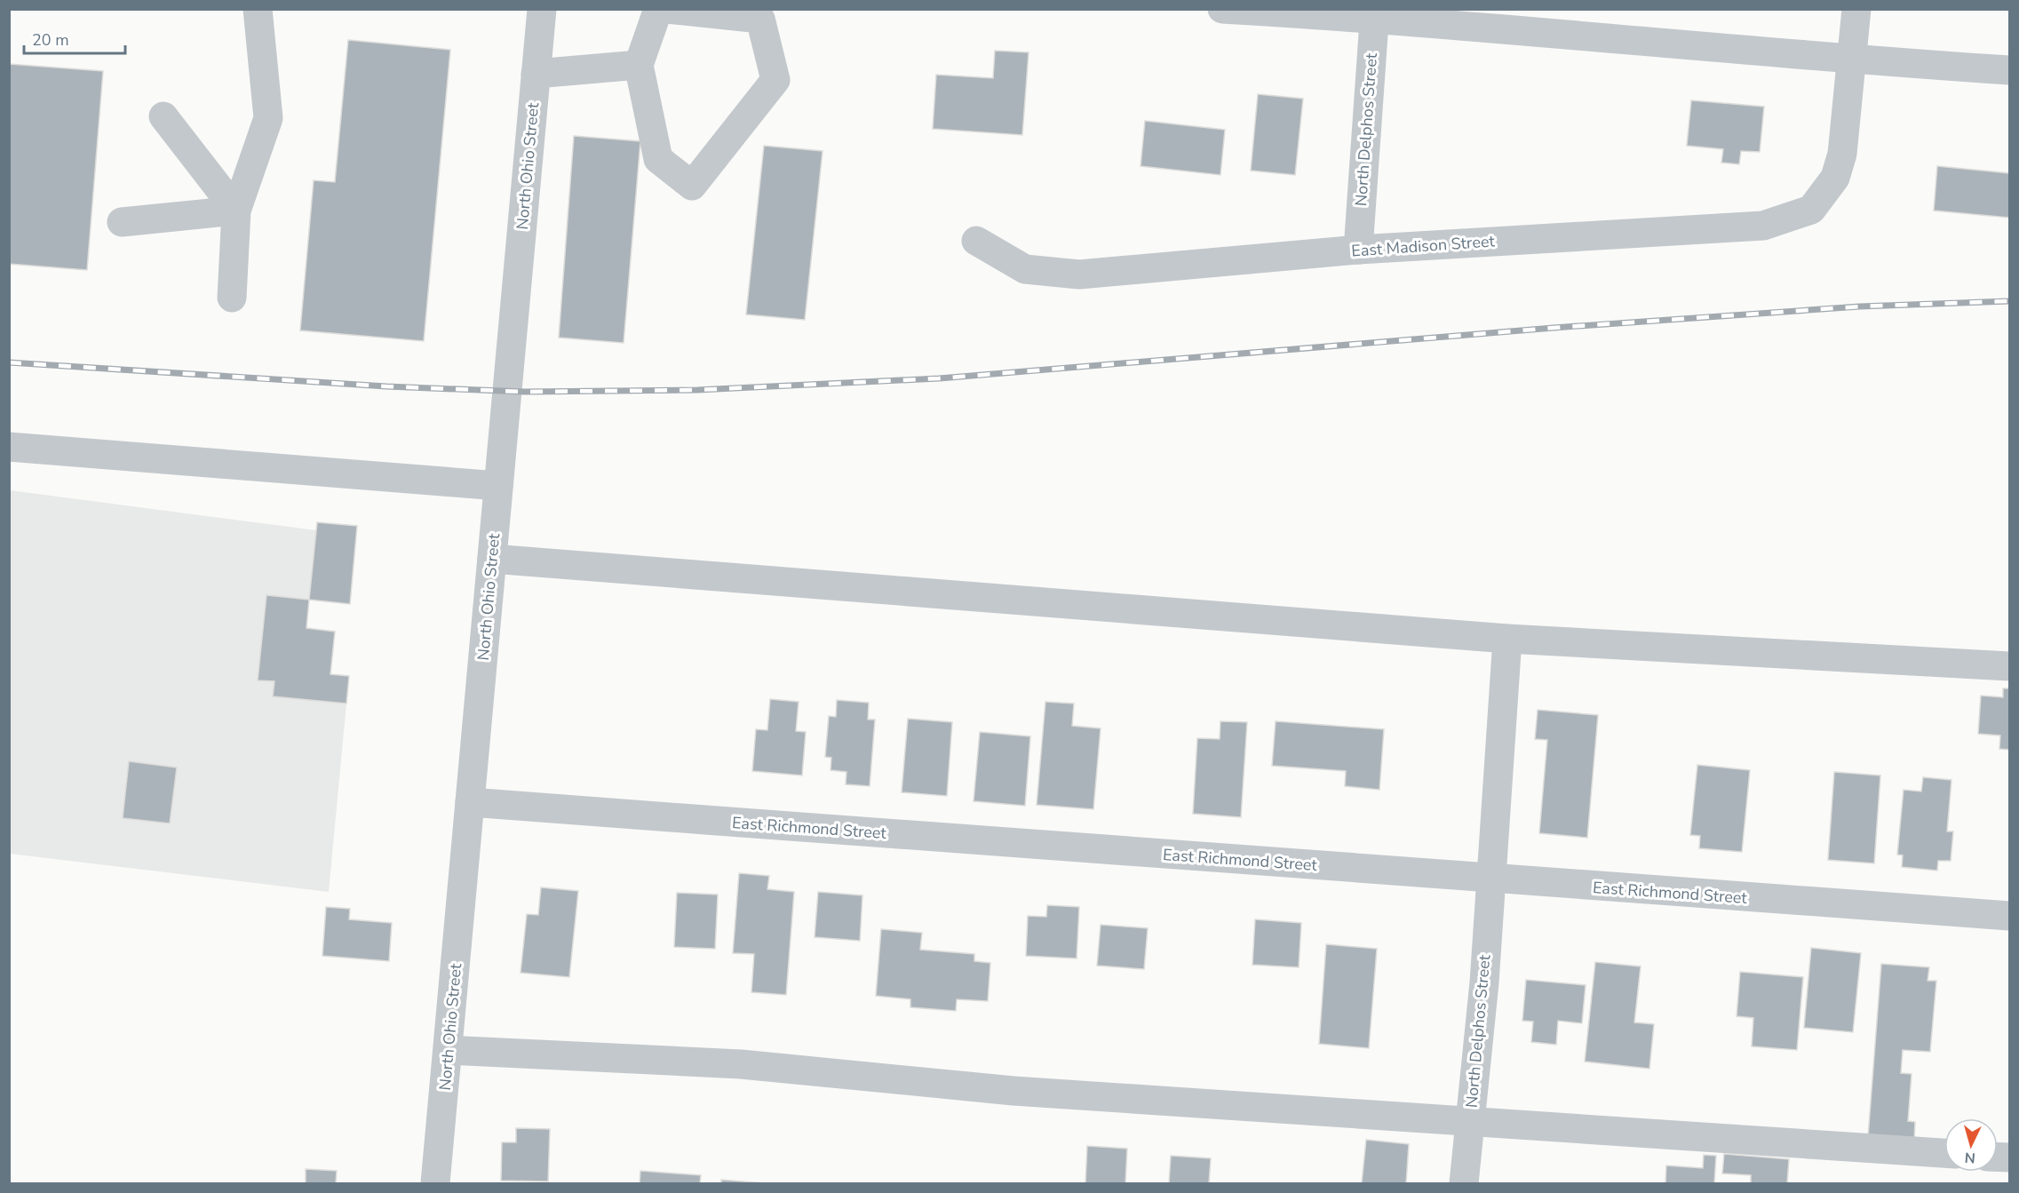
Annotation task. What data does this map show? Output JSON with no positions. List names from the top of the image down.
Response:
{
  "streets": {
    "street": [
      "North Delphos Street",
      "North Ohio Street",
      "East Madison Street",
      "East Richmond Street"
    ]
  },
  "crossings": [
    ["North Delphos Street", "East Madison Street"],
    ["North Delphos Street", "East Richmond Street"],
    ["North Ohio Street", "East Richmond Street"]
  ],
  "scale_bar": "20 m",
  "north": "bottom"
}
